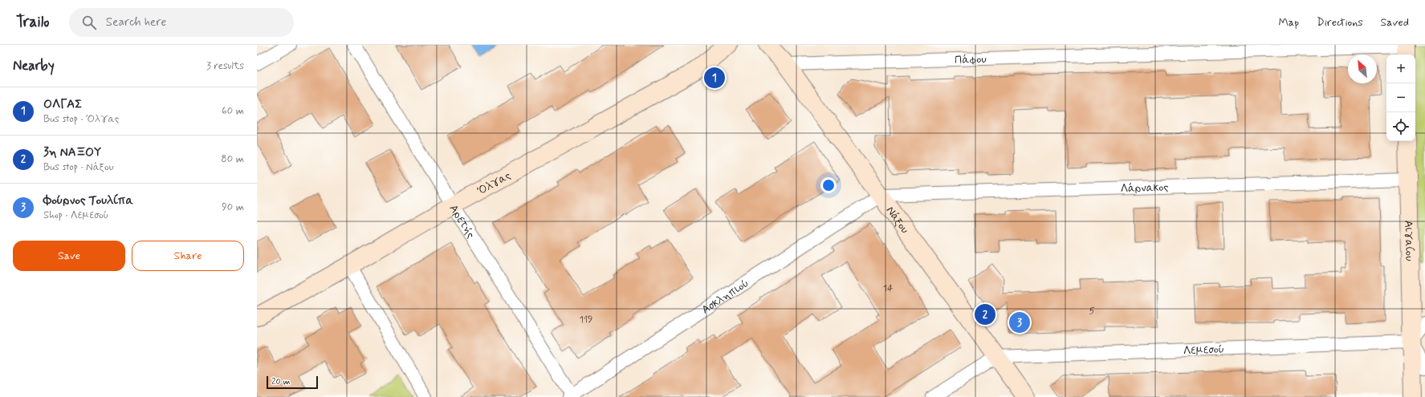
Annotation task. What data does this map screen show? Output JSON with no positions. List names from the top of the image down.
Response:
{
  "streets": {
    "street": [
      "Πάφου",
      "Όλγας",
      "Λάρνακος",
      "Νάξου",
      "Αρετής",
      "Αιγαίου",
      "Ασκληπιού",
      "Λεμεσού"
    ]
  },
  "crossings": [
    ["Πάφου", "Νάξου"],
    ["Όλγας", "Αρετής"],
    ["Λάρνακος", "Νάξου"],
    ["Λάρνακος", "Αιγαίου"],
    ["Λάρνακος", "Ασκληπιού"],
    ["Νάξου", "Ασκληπιού"],
    ["Νάξου", "Λεμεσού"],
    ["Αρετής", "Ασκληπιού"],
    ["Αιγαίου", "Λεμεσού"]
  ],
  "house_numbers": ["14", "5", "119"],
  "scale_bar": "20 m",
  "north": "top left",
  "page": {
    "header": "Trailo",
    "search": "Search here",
    "nav": ["Map", "Directions", "Saved"],
    "heading": ["Nearby", "3 results"],
    "map_buttons": ["+", "−"],
    "pins": ["1", "2", "3"],
    "list": [
      {
        "mark": "1",
        "name": "ΟΛΓΑΣ",
        "note": "Bus stop · Όλγας",
        "value": "60 m"
      },
      {
        "mark": "2",
        "name": "3η ΝΑΞΟΥ",
        "note": "Bus stop · Νάξου",
        "value": "80 m"
      },
      {
        "mark": "3",
        "name": "Φούρνος Τουλίπα",
        "note": "Shop · Λεμεσού",
        "value": "90 m"
      }
    ],
    "buttons": ["Save", "Share"],
    "scale": "20 m"
  }
}
